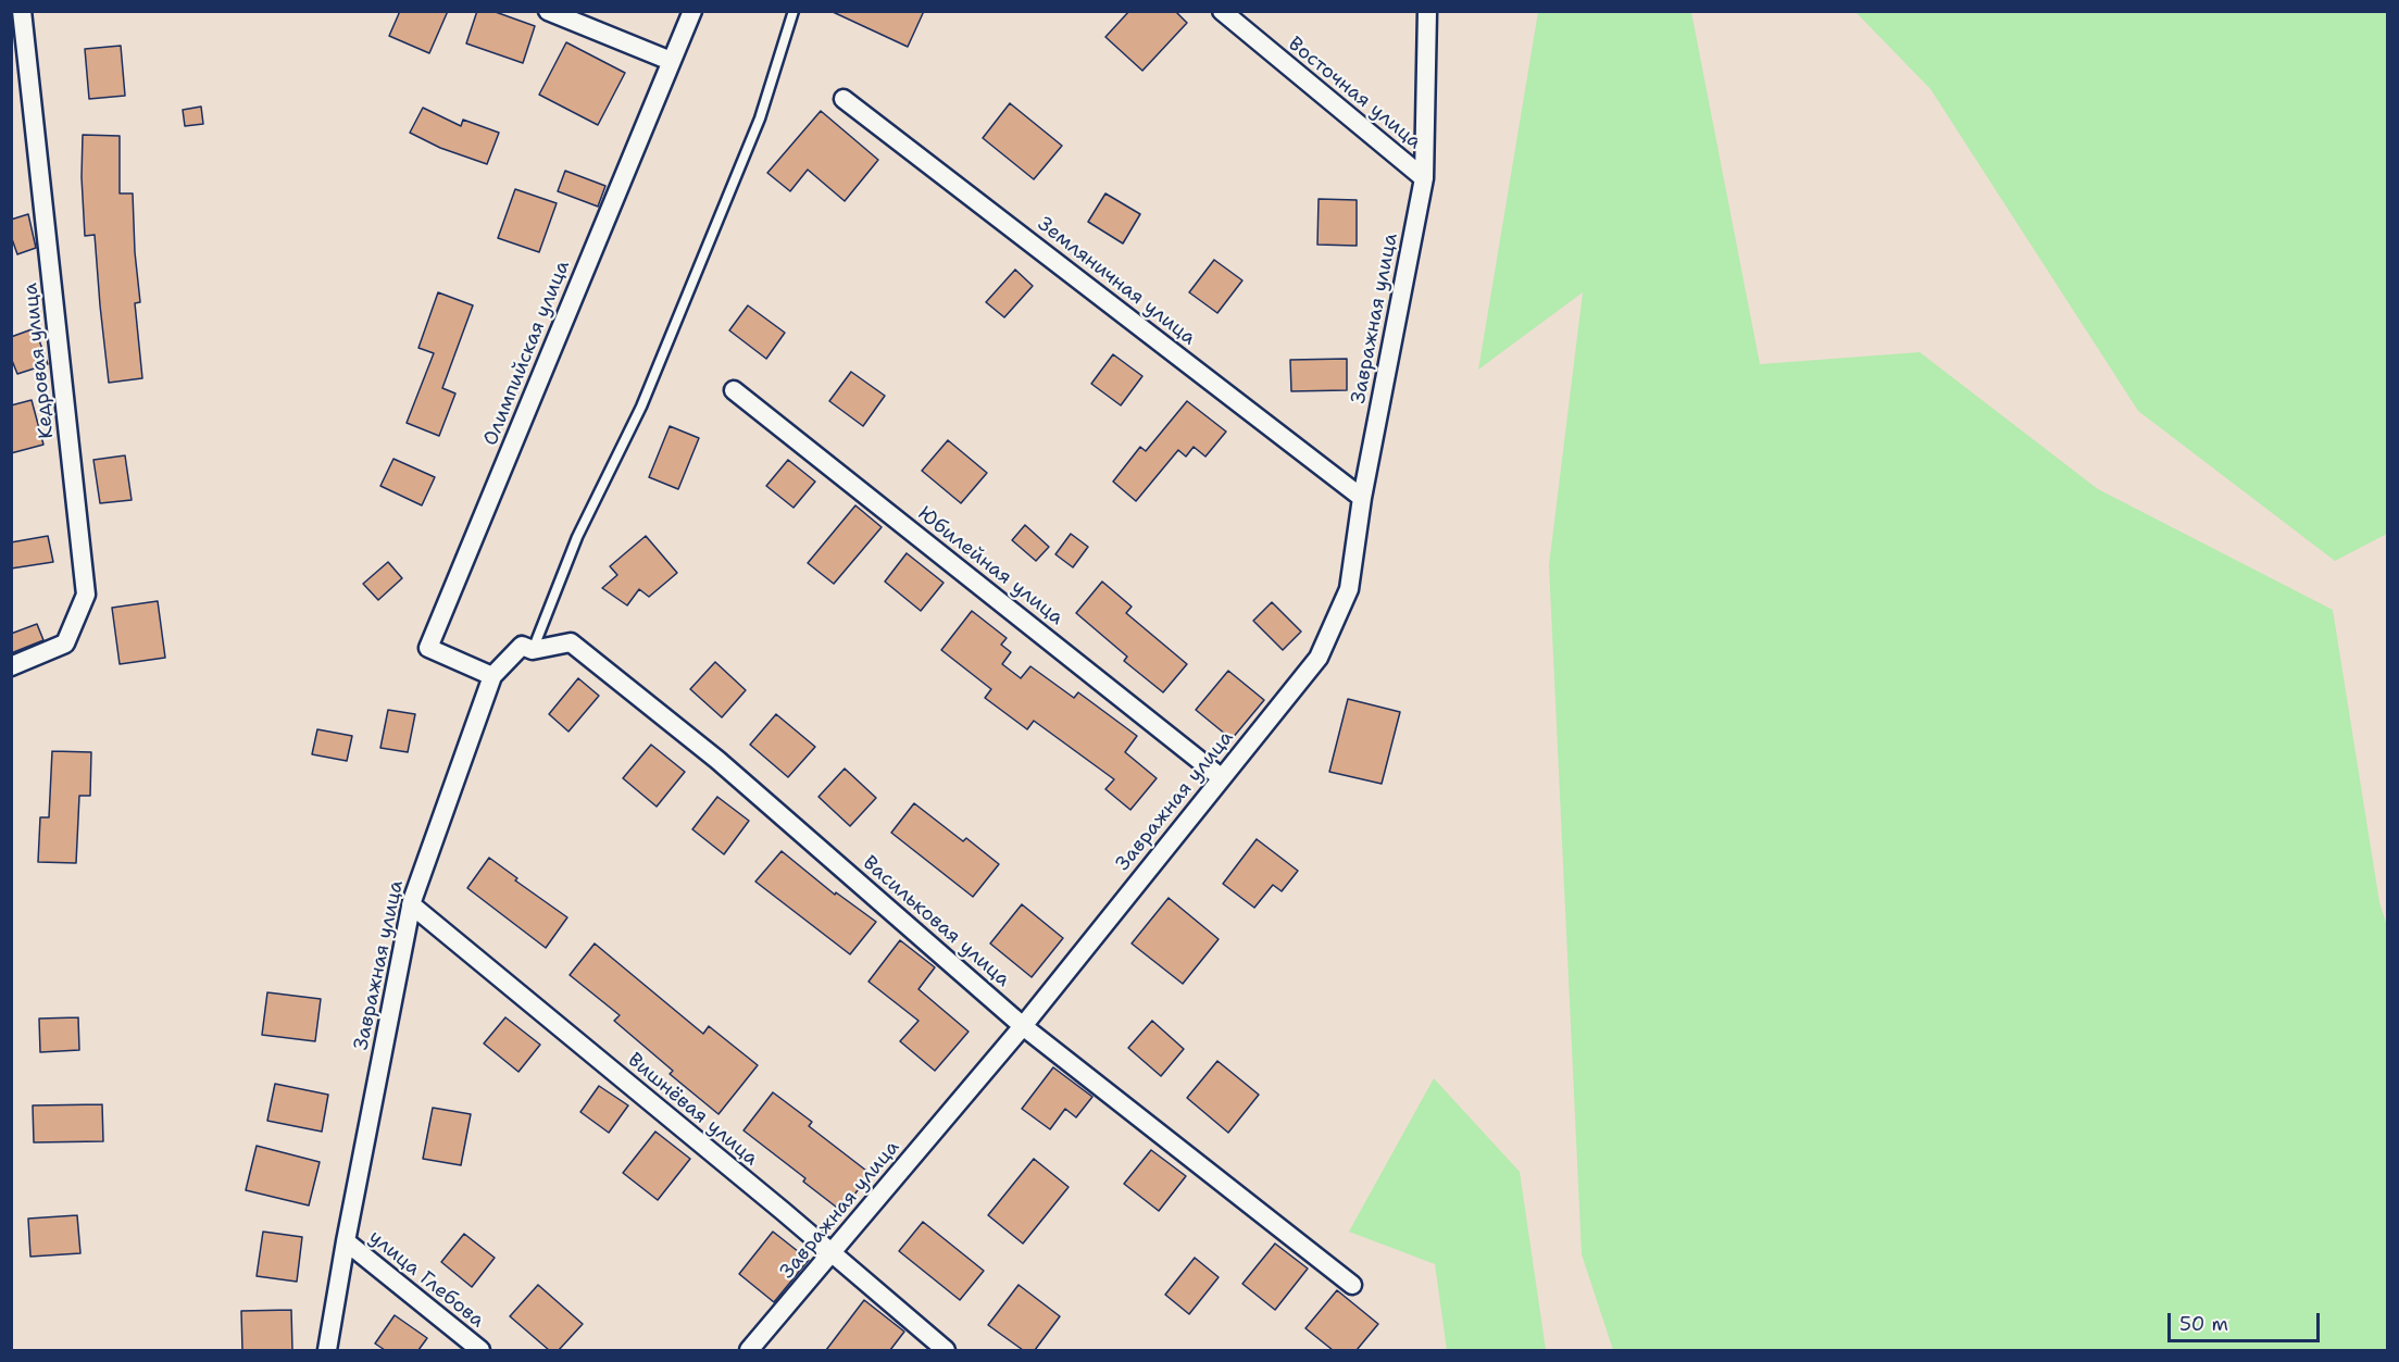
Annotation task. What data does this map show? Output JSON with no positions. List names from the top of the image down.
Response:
{
  "streets": {
    "street": [
      "Восточная улица",
      "Земляничная улица",
      "Завражная улица",
      "Олимпийская улица",
      "Кедровая улица",
      "Юбилейная улица",
      "Васильковая улица",
      "Вишнёвая улица",
      "улица Глебова"
    ]
  },
  "crossings": [
    ["Восточная улица", "Завражная улица"],
    ["Земляничная улица", "Завражная улица"],
    ["Завражная улица", "Олимпийская улица"],
    ["Завражная улица", "Юбилейная улица"],
    ["Завражная улица", "Васильковая улица"],
    ["Завражная улица", "Вишнёвая улица"],
    ["Завражная улица", "улица Глебова"],
    ["Олимпийская улица", "Васильковая улица"]
  ],
  "scale_bar": "50 m"
}
